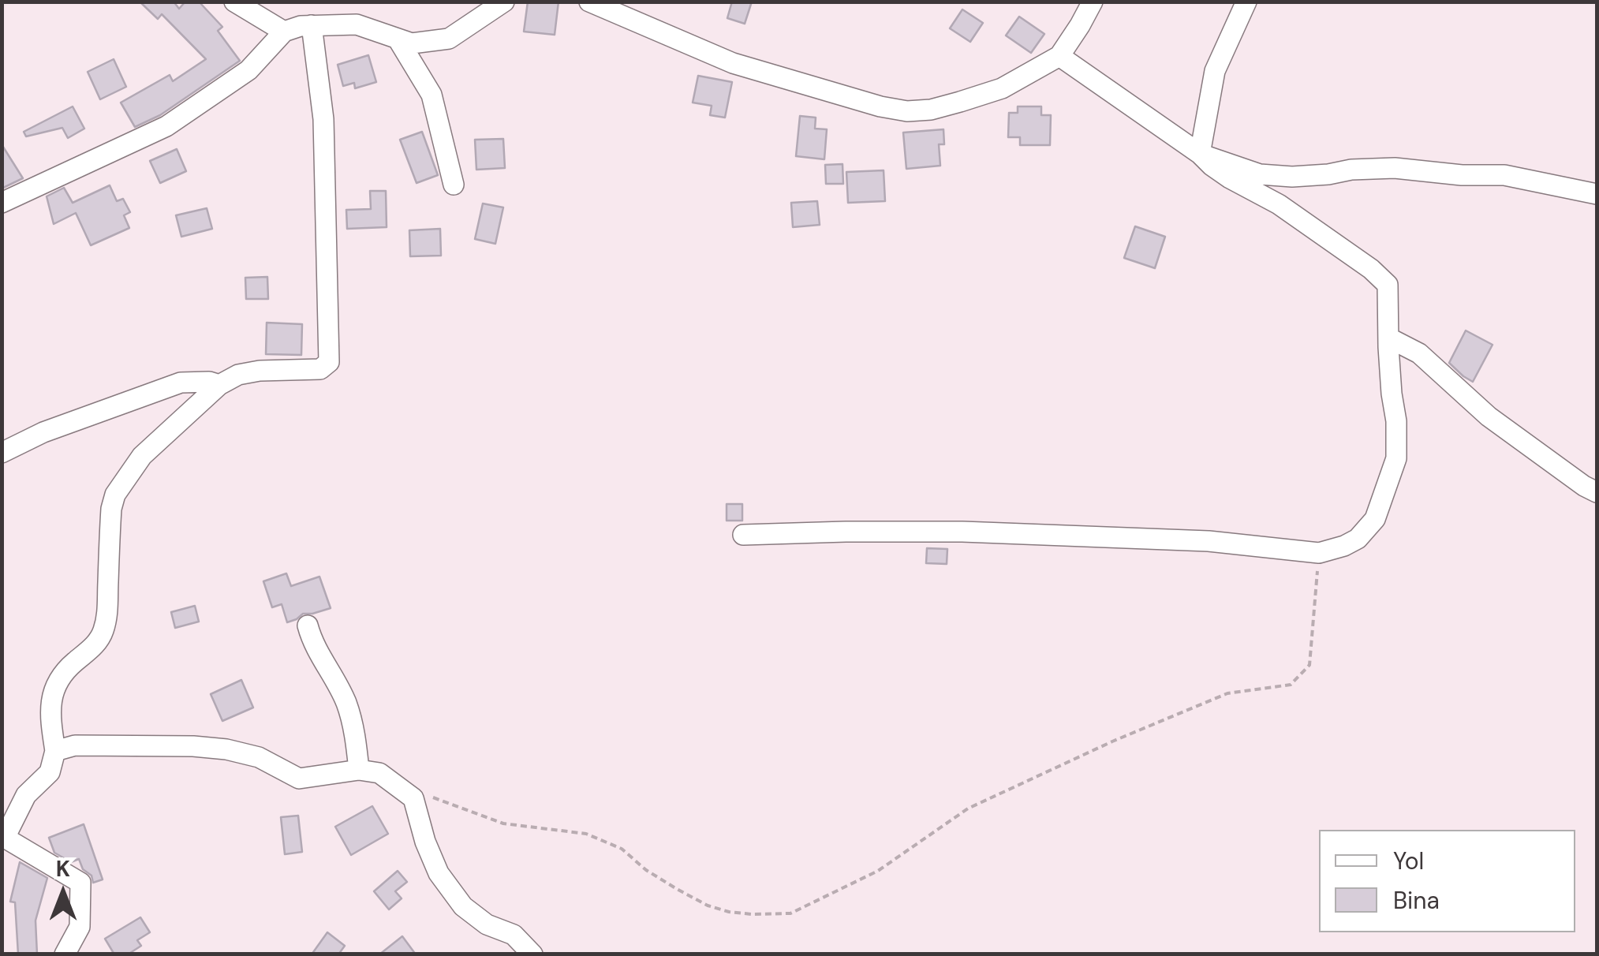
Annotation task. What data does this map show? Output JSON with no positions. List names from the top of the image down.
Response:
{
  "legend": ["Yol", "Bina"],
  "north": "top"
}
